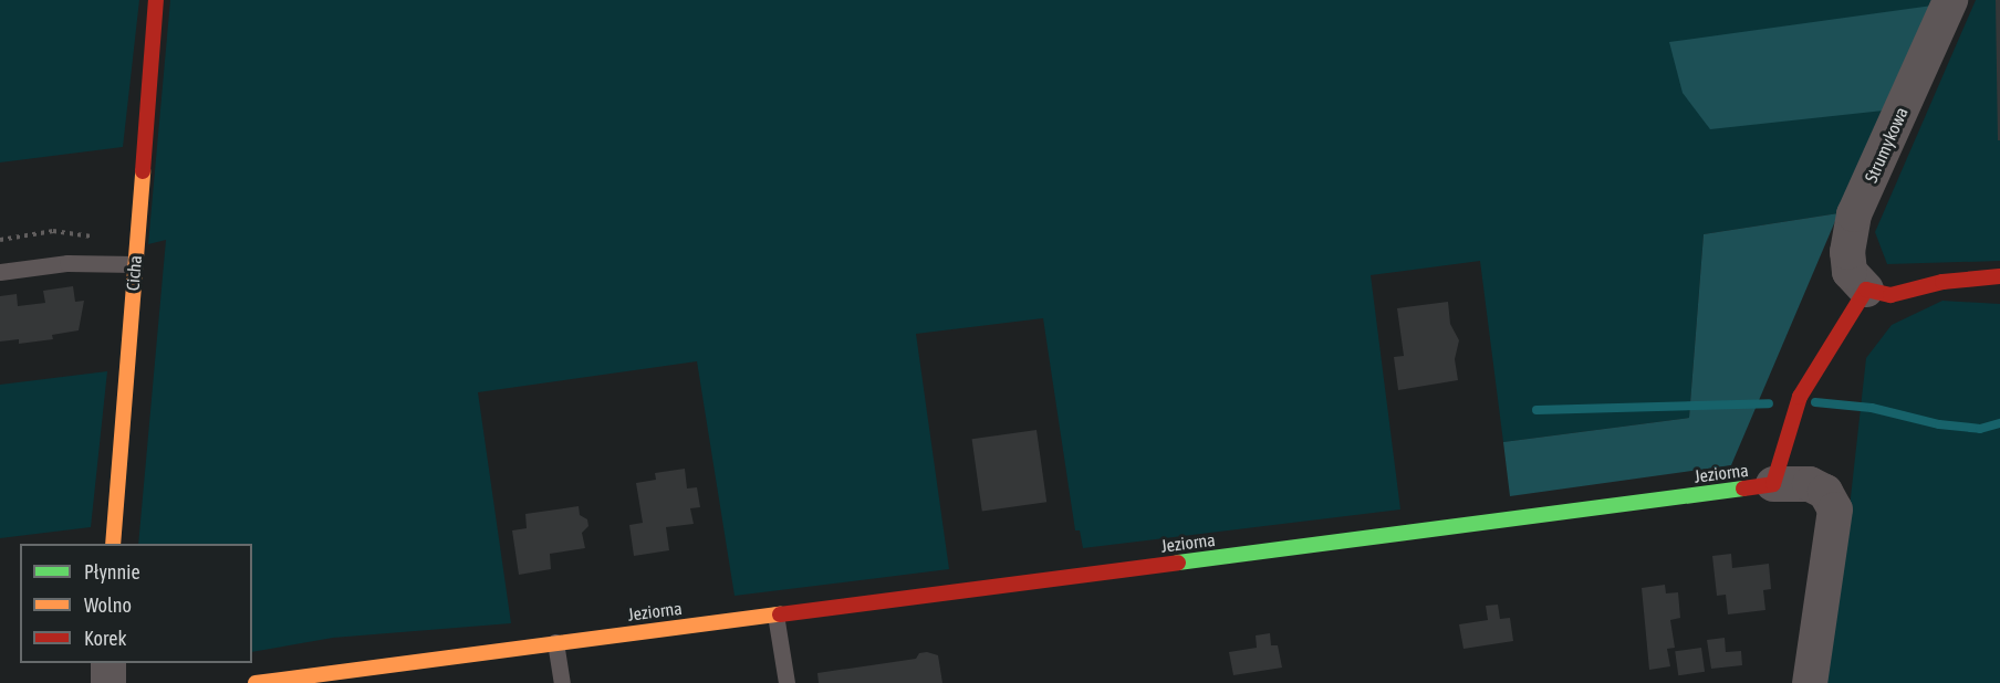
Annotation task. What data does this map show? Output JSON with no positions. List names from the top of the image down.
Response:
{
  "streets": {
    "street": ["Strumykowa", "Cicha", "Jeziorna"]
  },
  "crossings": [
    ["Strumykowa", "Jeziorna"]
  ],
  "legend": ["Płynnie", "Wolno", "Korek"]
}
